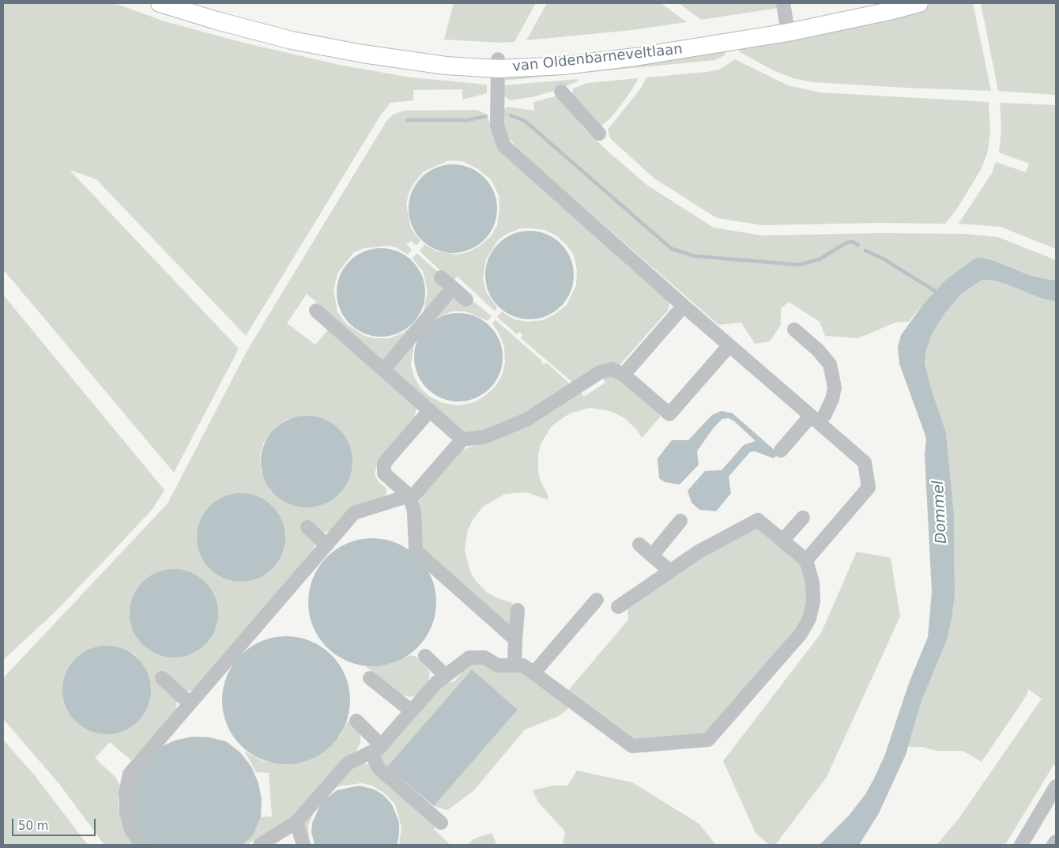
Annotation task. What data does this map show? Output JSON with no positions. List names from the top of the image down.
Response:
{
  "streets": {
    "main road": ["van Oldenbarneveltlaan"]
  },
  "water": ["Dommel"],
  "scale_bar": "50 m"
}
